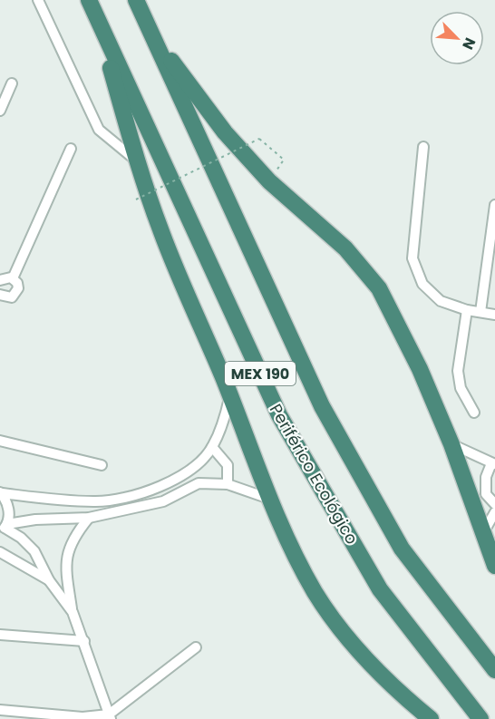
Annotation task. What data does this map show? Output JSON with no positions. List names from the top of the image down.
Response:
{
  "streets": {
    "highway": ["MEX 190", "Periférico Ecológico"]
  },
  "north": "bottom right"
}
